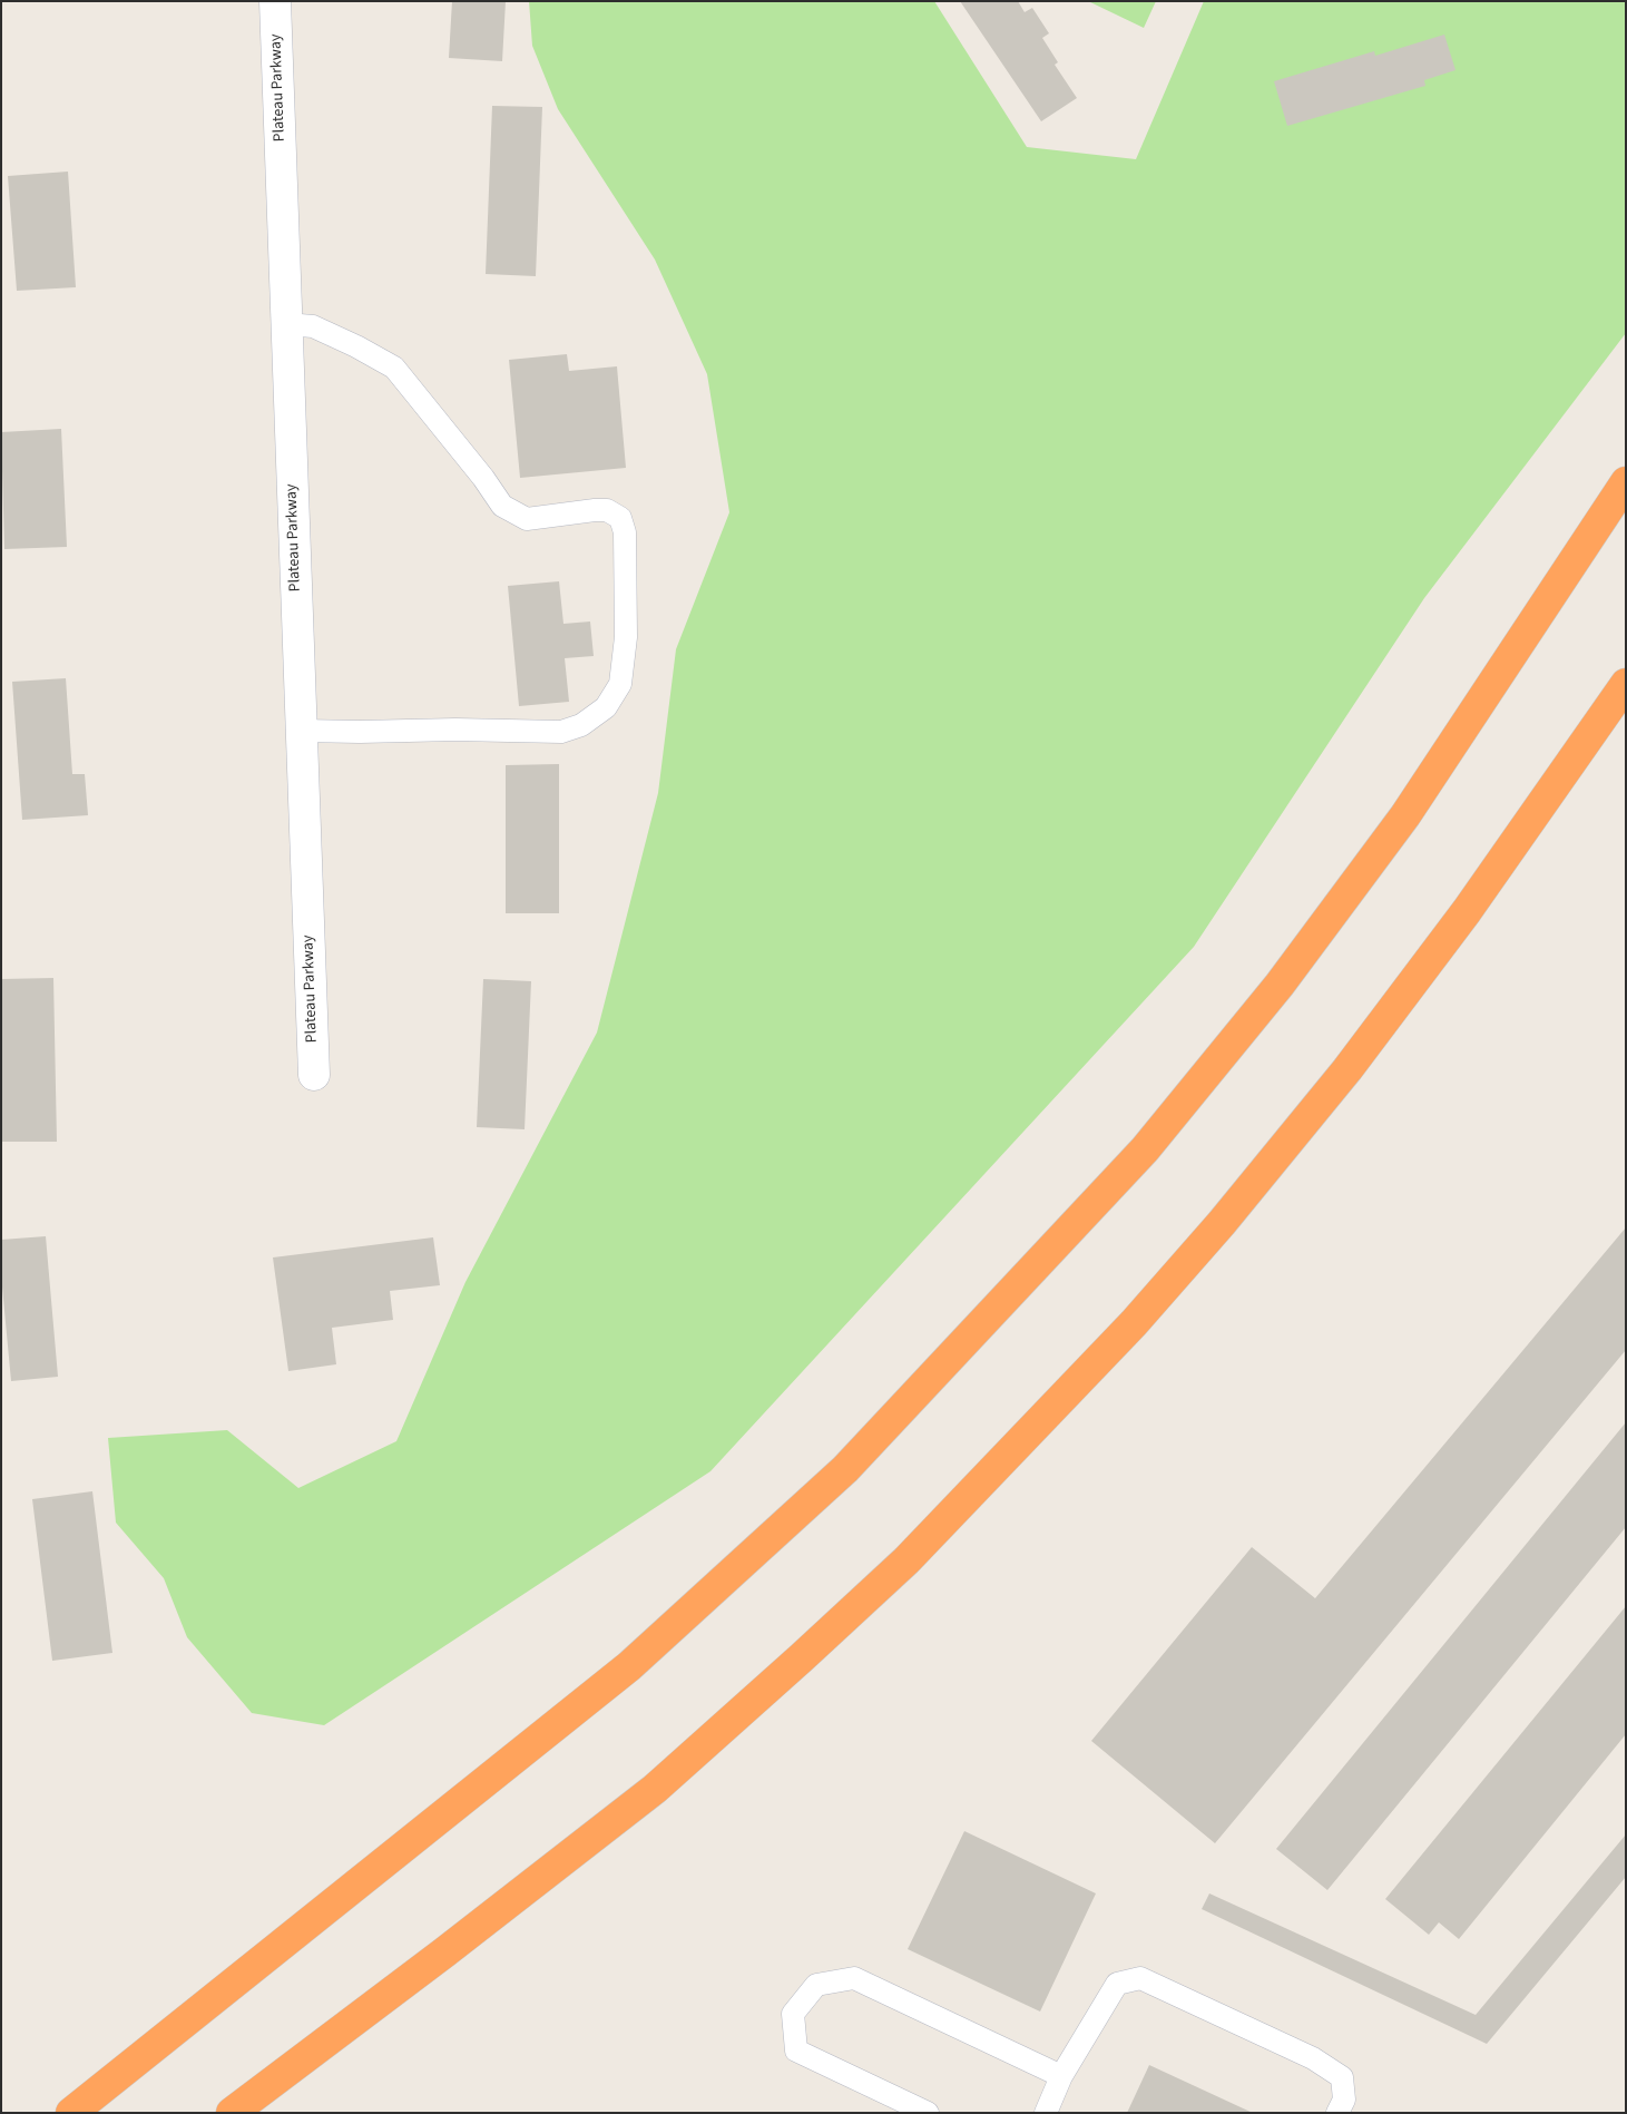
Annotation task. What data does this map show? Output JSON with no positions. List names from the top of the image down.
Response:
{
  "streets": {
    "street": ["Plateau Parkway"]
  }
}
